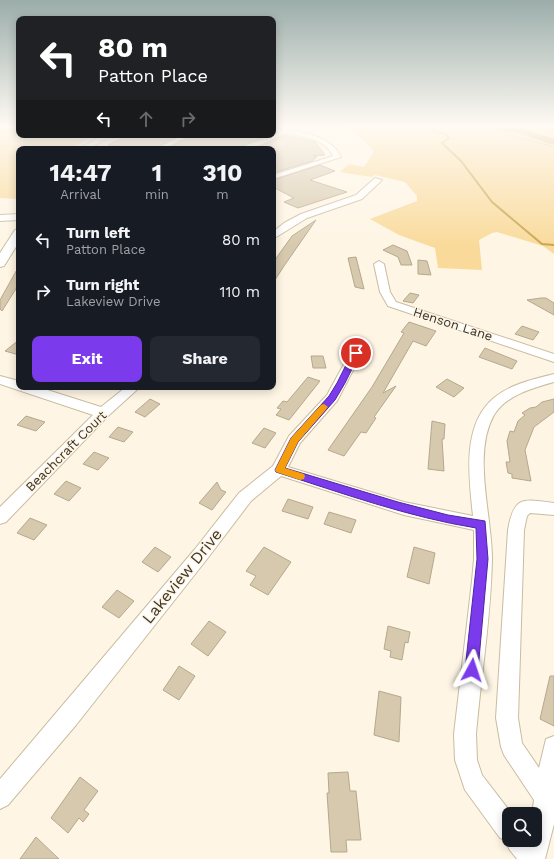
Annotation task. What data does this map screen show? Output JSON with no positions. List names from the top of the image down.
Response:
{
  "streets": {
    "street": ["Henson Lane", "Beachcraft Court", "Lakeview Drive"]
  },
  "page": {
    "turn": ["80 m", "Patton Place"],
    "eta": [
      "14:47",
      "Arrival",
      "1",
      "min",
      "310",
      "m"
    ],
    "list": [
      {
        "name": "Turn left",
        "note": "Patton Place",
        "value": "80 m"
      },
      {
        "name": "Turn right",
        "note": "Lakeview Drive",
        "value": "110 m"
      }
    ],
    "buttons": ["Exit", "Share"]
  }
}
